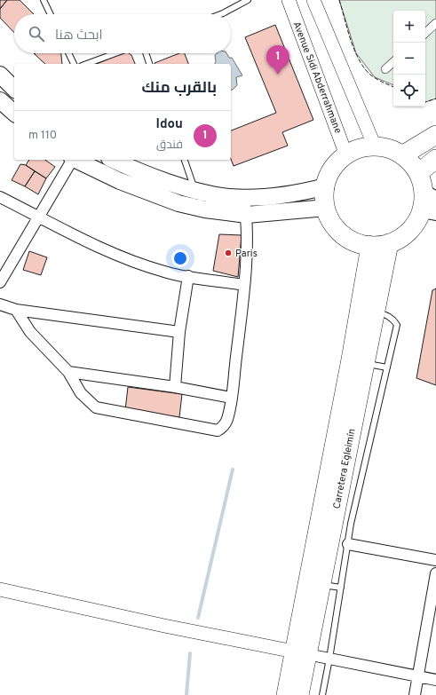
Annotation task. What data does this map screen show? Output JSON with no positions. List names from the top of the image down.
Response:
{
  "streets": {
    "highway": ["Carretera Egleimín"],
    "street": ["Avenue Sidi Abderrahmane"]
  },
  "crossings": [
    ["Avenue Sidi Abderrahmane", "Carretera Egleimín"]
  ],
  "places": ["Paris"],
  "page": {
    "map_buttons": ["+", "−"],
    "search": "ابحث هنا",
    "pins": "1",
    "heading": "بالقرب منك",
    "list": [
      {
        "mark": "1",
        "name": "Idou",
        "note": "فندق",
        "value": "110 m"
      }
    ]
  }
}
